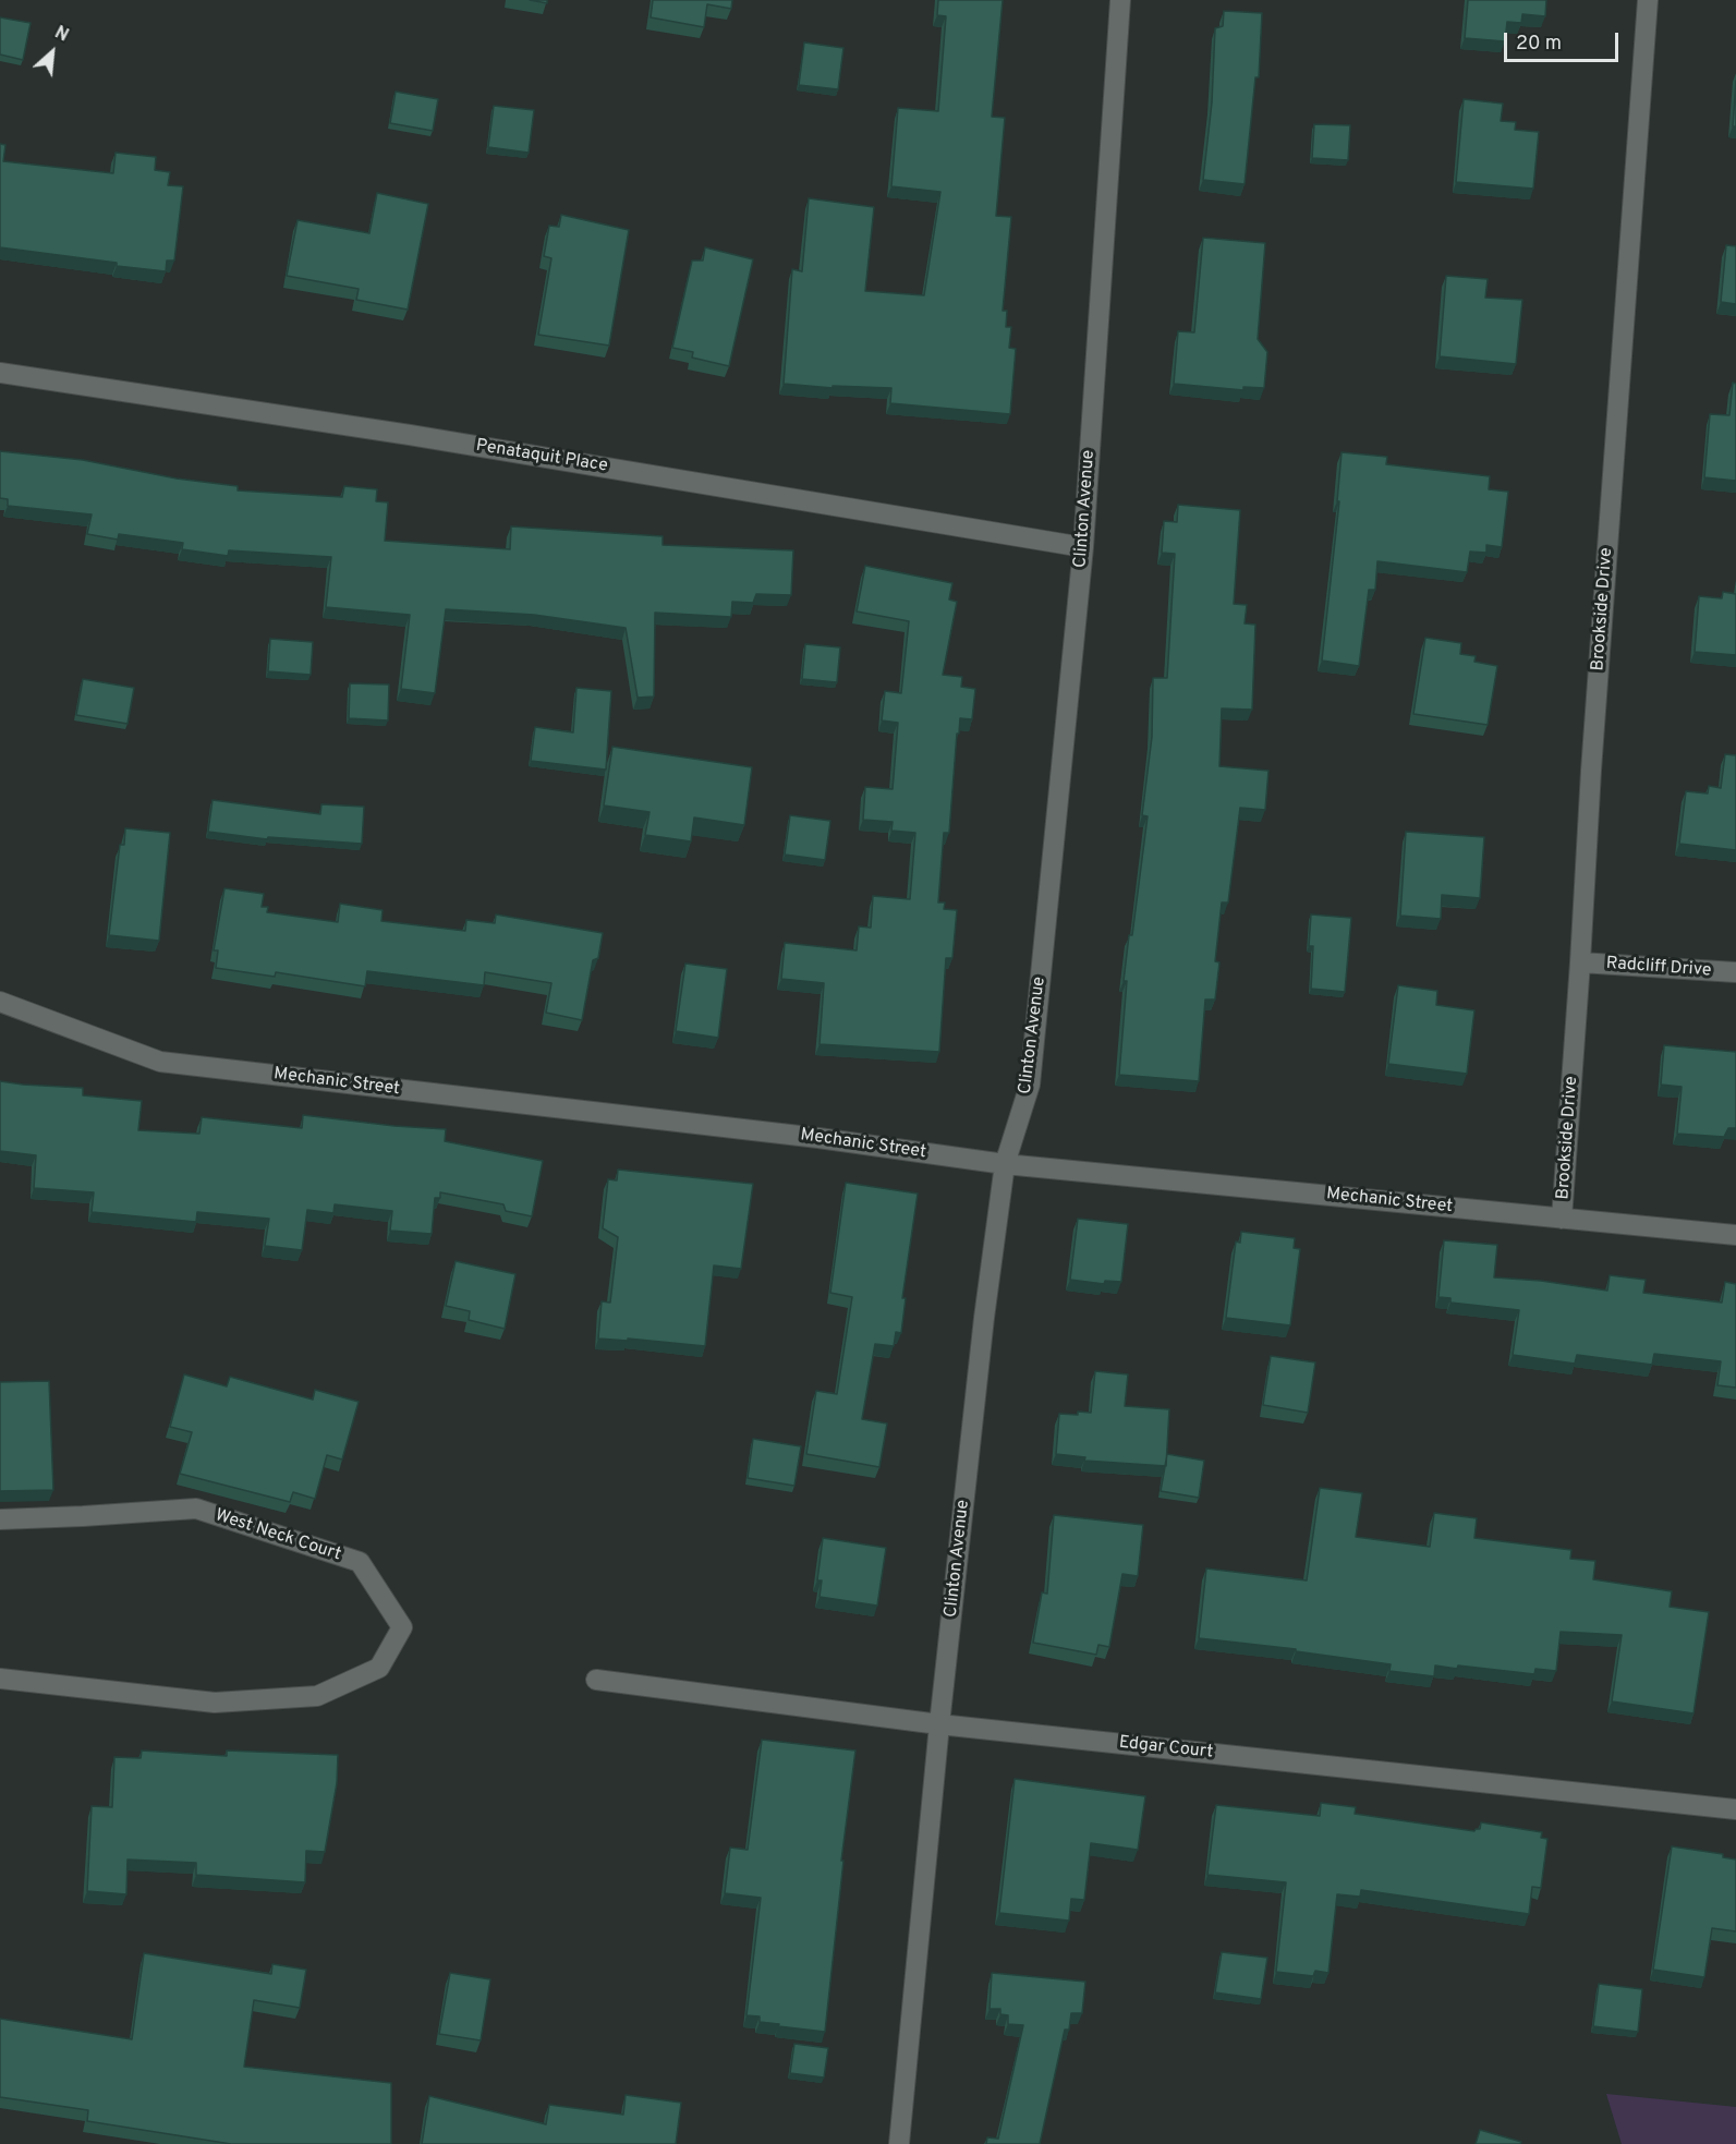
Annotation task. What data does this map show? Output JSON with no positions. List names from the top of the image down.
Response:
{
  "streets": {
    "street": [
      "Penataquit Place",
      "Clinton Avenue",
      "Brookside Drive",
      "Radcliff Drive",
      "Mechanic Street",
      "West Neck Court",
      "Edgar Court"
    ]
  },
  "crossings": [
    ["Penataquit Place", "Clinton Avenue"],
    ["Clinton Avenue", "Mechanic Street"],
    ["Clinton Avenue", "Edgar Court"],
    ["Brookside Drive", "Radcliff Drive"],
    ["Brookside Drive", "Mechanic Street"]
  ],
  "scale_bar": "20 m",
  "north": "top right"
}
